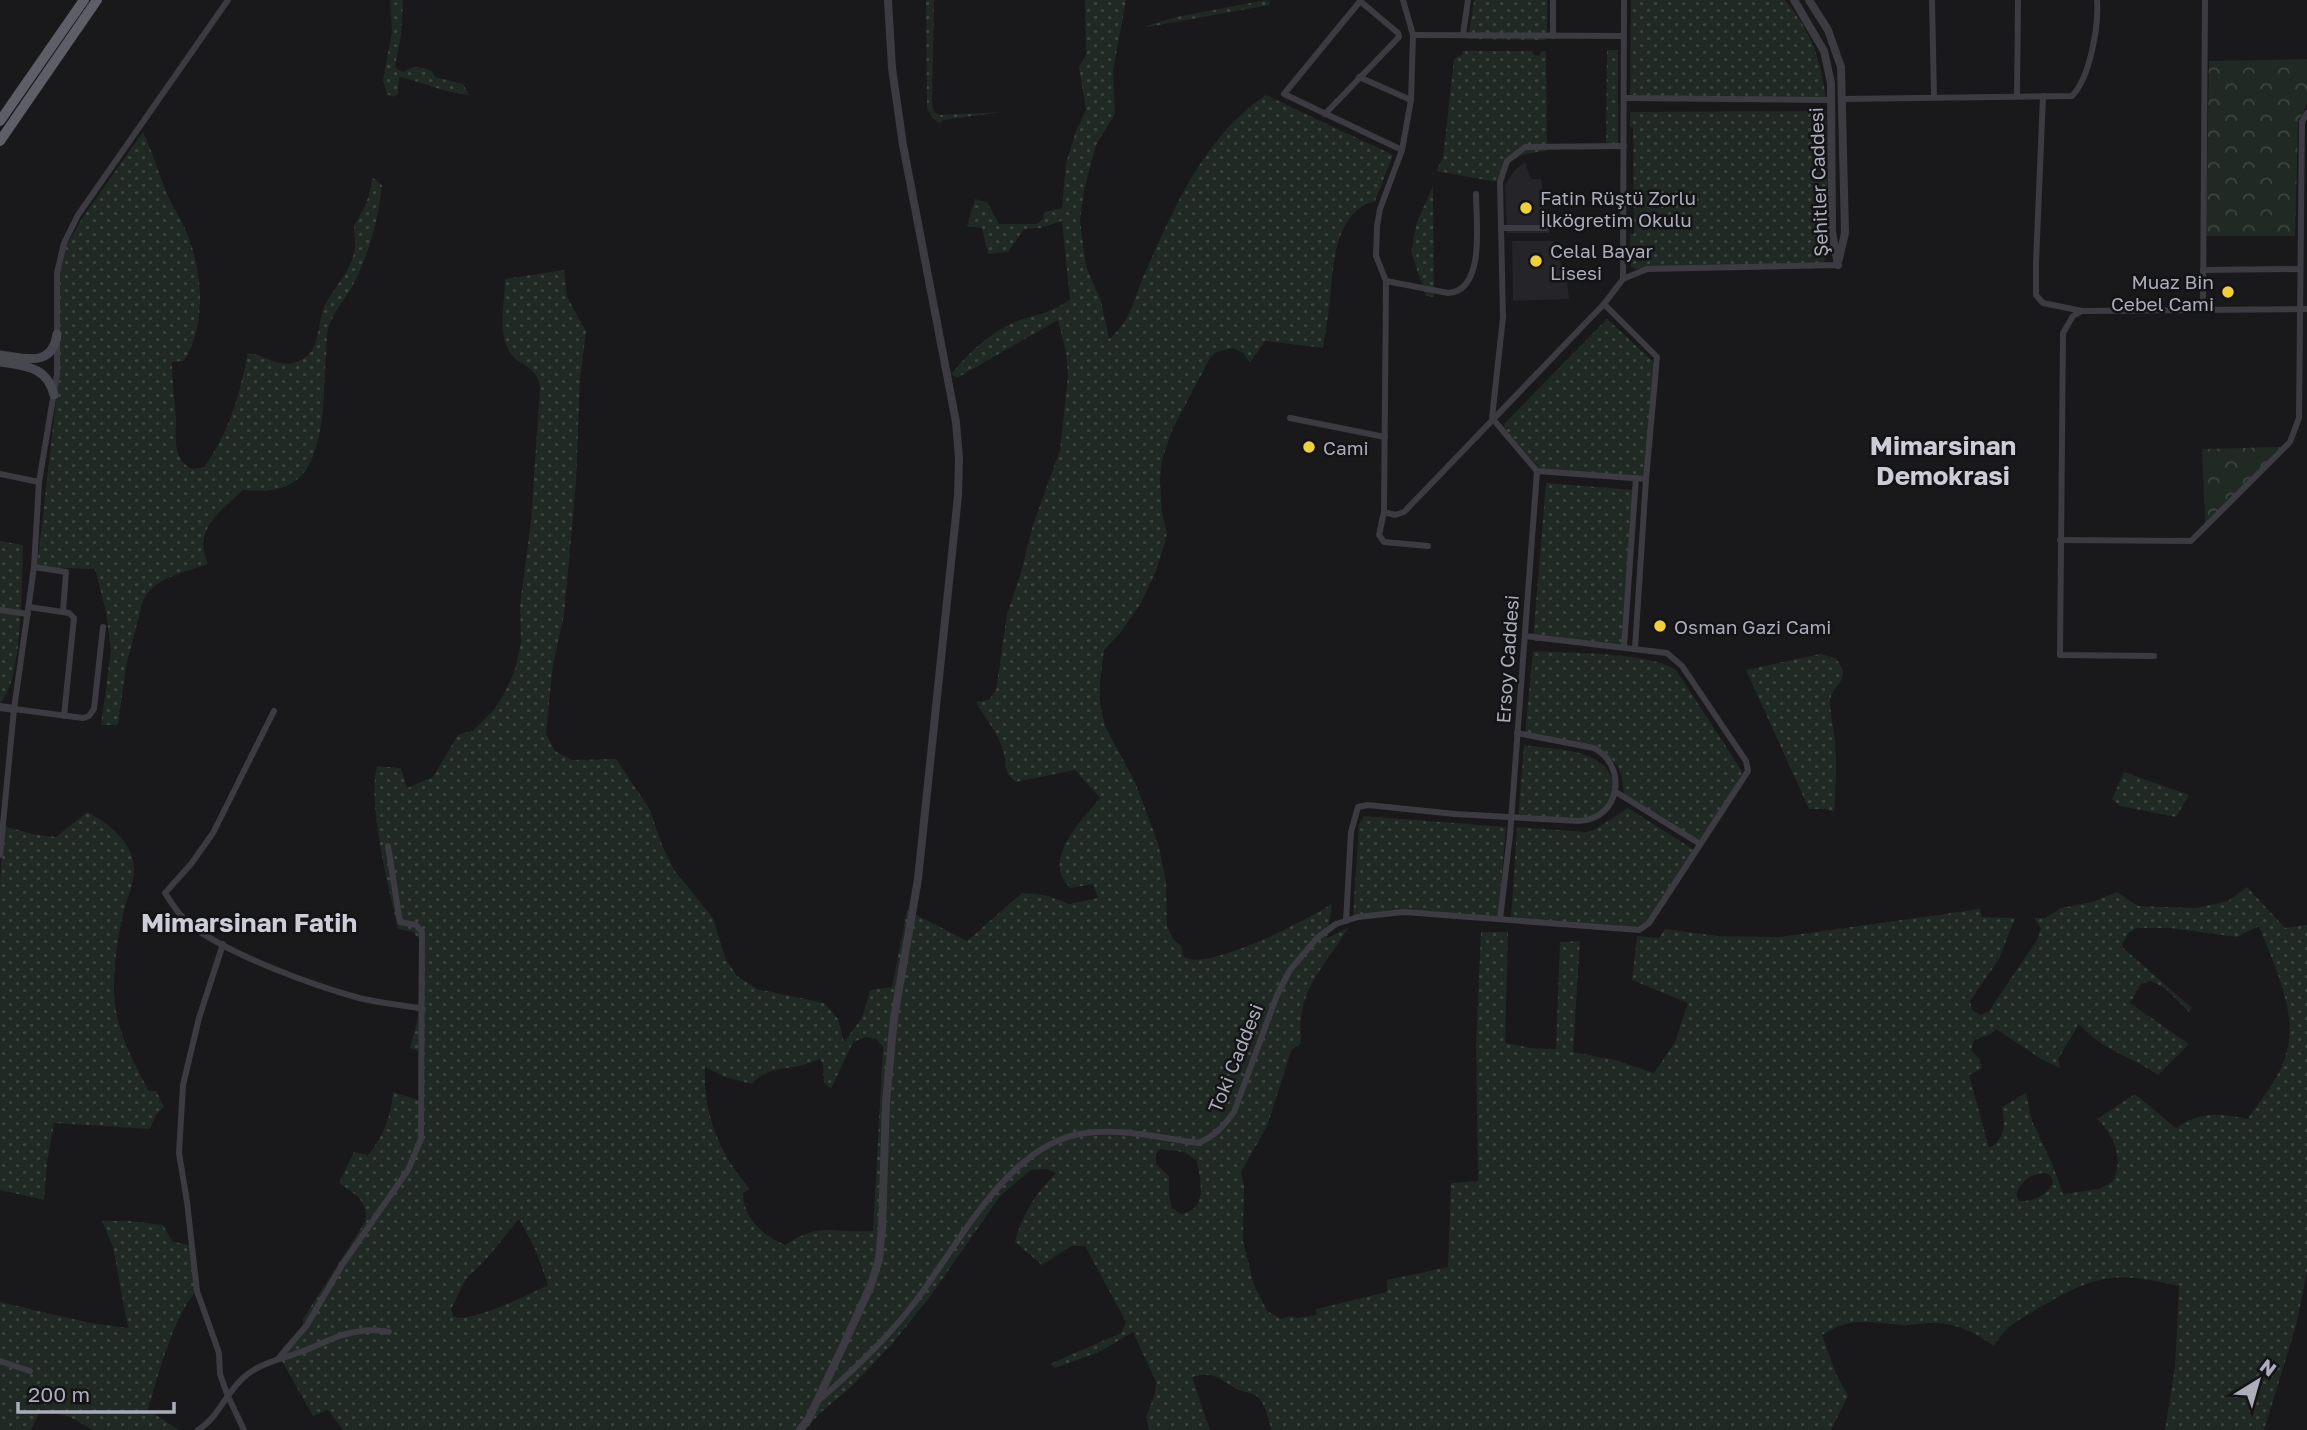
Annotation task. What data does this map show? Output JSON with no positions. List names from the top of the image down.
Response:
{
  "streets": {
    "street": ["Şehitler Caddesi", "Ersoy Caddesi", "Toki Caddesi"]
  },
  "crossings": [
    ["Ersoy Caddesi", "Toki Caddesi"]
  ],
  "districts": ["Mimarsinan Demokrasi", "Mimarsinan Fatih"],
  "places": [
    "Fatin Rüştü Zorlu İlköğretim Okulu",
    "Celal Bayar Lisesi",
    "Muaz Bin Cebel Cami",
    "Cami",
    "Osman Gazi Cami"
  ],
  "scale_bar": "200 m",
  "north": "top right"
}
